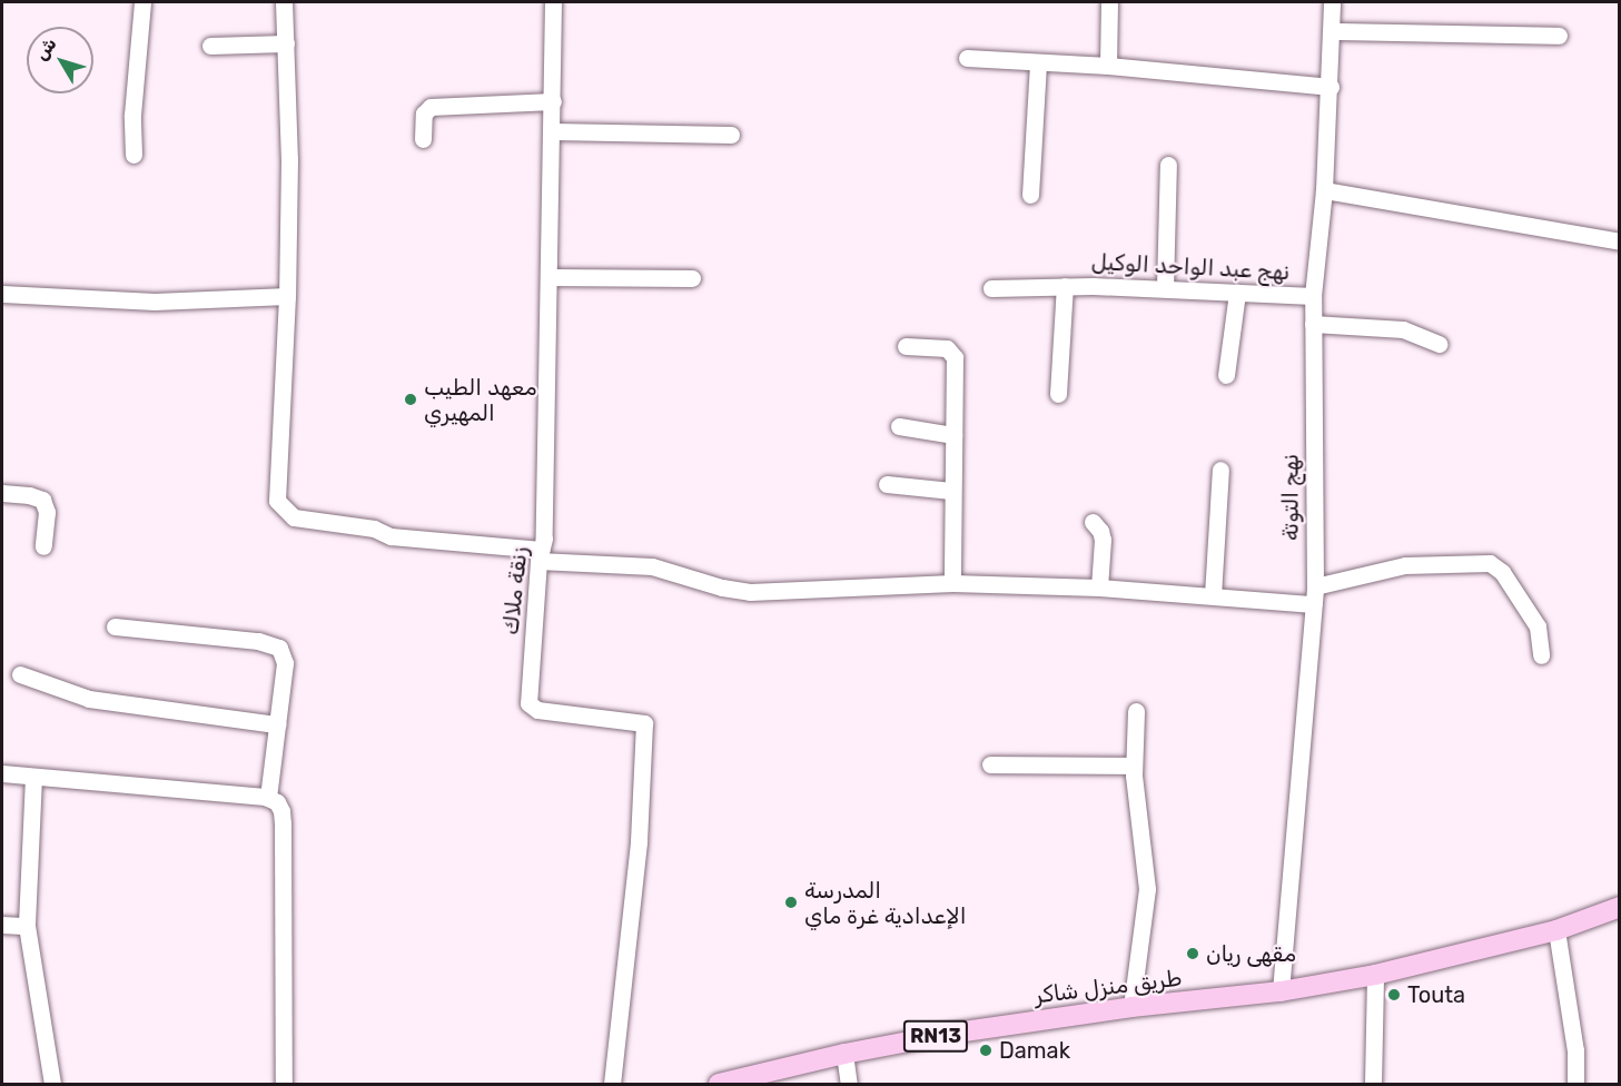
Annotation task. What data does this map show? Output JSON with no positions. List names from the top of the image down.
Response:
{
  "streets": {
    "main road": ["طريق منزل شاكر", "RN13"],
    "street": ["نهج عبد الواحد الوكيل", "نهج التوتة", "زنقة ملاك"]
  },
  "crossings": [
    ["نهج عبد الواحد الوكيل", "نهج التوتة"],
    ["نهج التوتة", "طريق منزل شاكر"]
  ],
  "places": [
    "معهد الطيب المهيري",
    "المدرسة الإعدادية غرة ماي",
    "مقهى ريان",
    "Touta",
    "Damak"
  ],
  "north": "top left"
}
